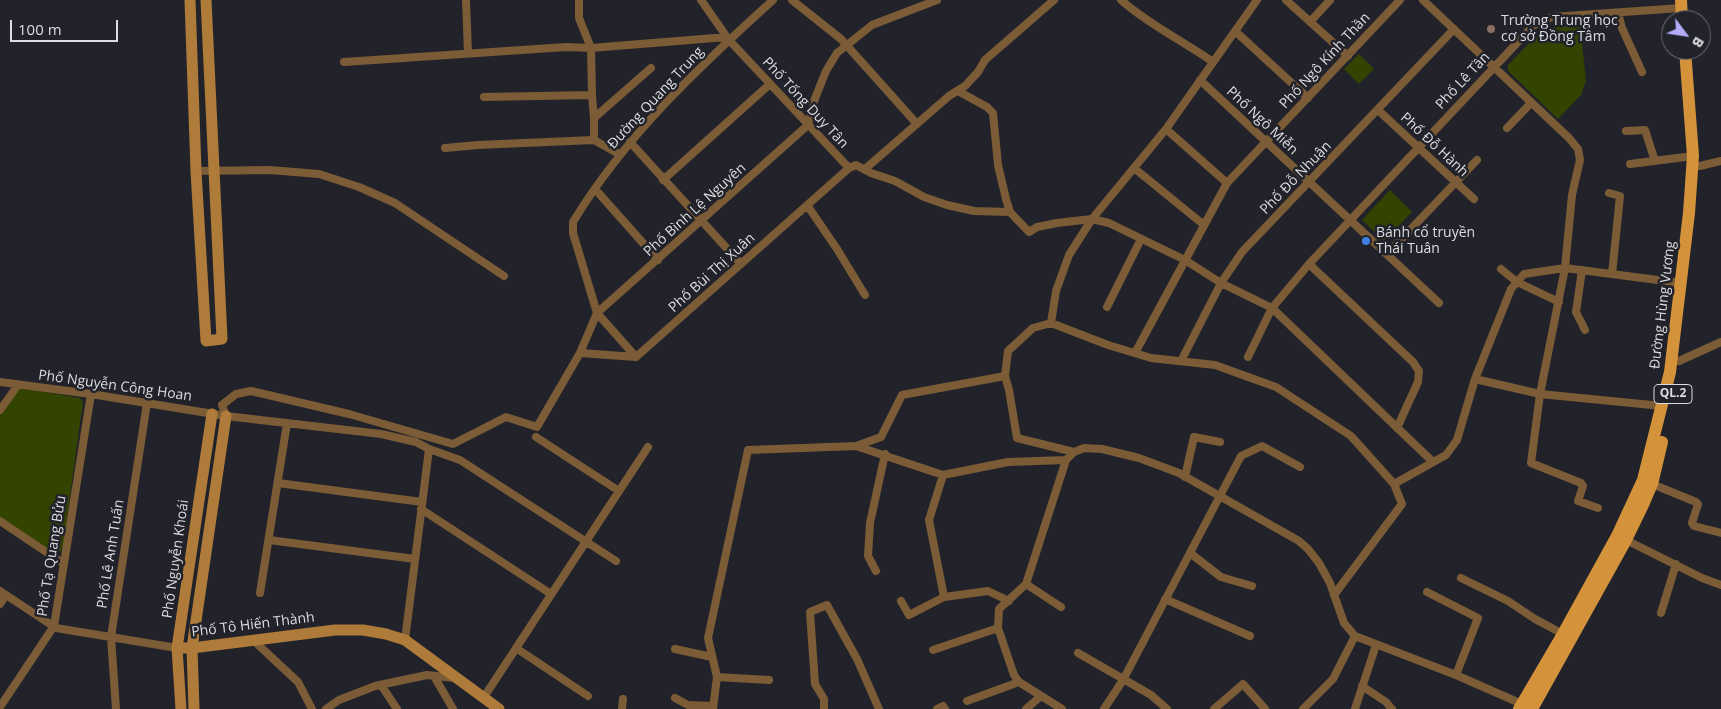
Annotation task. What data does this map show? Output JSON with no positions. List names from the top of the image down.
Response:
{
  "streets": {
    "main road": ["Đường Hùng Vương", "QL.2"],
    "street": [
      "Phố Ngô Kính Thần",
      "Phố Lê Tần",
      "Đường Quang Trung",
      "Phố Tống Duy Tân",
      "Phố Ngô Miễn",
      "Phố Đỗ Hành",
      "Phố Đỗ Nhuận",
      "Phố Bình Lệ Nguyên",
      "Phố Bùi Thị Xuân",
      "Phố Nguyễn Công Hoan",
      "Phố Lê Anh Tuấn",
      "Phố Tạ Quang Bửu",
      "Phố Nguyễn Khoái",
      "Phố Tô Hiến Thành"
    ]
  },
  "crossings": [
    ["Phố Ngô Kính Thần", "Phố Ngô Miễn"],
    ["Phố Lê Tần", "Phố Ngô Miễn"],
    ["Phố Lê Tần", "Phố Đỗ Hành"],
    ["Đường Quang Trung", "Phố Tống Duy Tân"],
    ["Đường Quang Trung", "Phố Bình Lệ Nguyên"],
    ["Phố Tống Duy Tân", "Phố Bình Lệ Nguyên"],
    ["Phố Tống Duy Tân", "Phố Bùi Thị Xuân"],
    ["Phố Ngô Miễn", "Phố Đỗ Nhuận"],
    ["Phố Đỗ Hành", "Phố Đỗ Nhuận"],
    ["Phố Nguyễn Công Hoan", "Phố Lê Anh Tuấn"],
    ["Phố Nguyễn Công Hoan", "Phố Tạ Quang Bửu"],
    ["Phố Nguyễn Công Hoan", "Phố Nguyễn Khoái"],
    ["Phố Lê Anh Tuấn", "Phố Tô Hiến Thành"],
    ["Phố Tạ Quang Bửu", "Phố Tô Hiến Thành"],
    ["Phố Nguyễn Khoái", "Phố Tô Hiến Thành"]
  ],
  "places": ["Trường Trung học cơ sở Đồng Tâm", "Bánh cổ truyền Thái Tuân"],
  "scale_bar": "100 m",
  "north": "bottom right"
}
